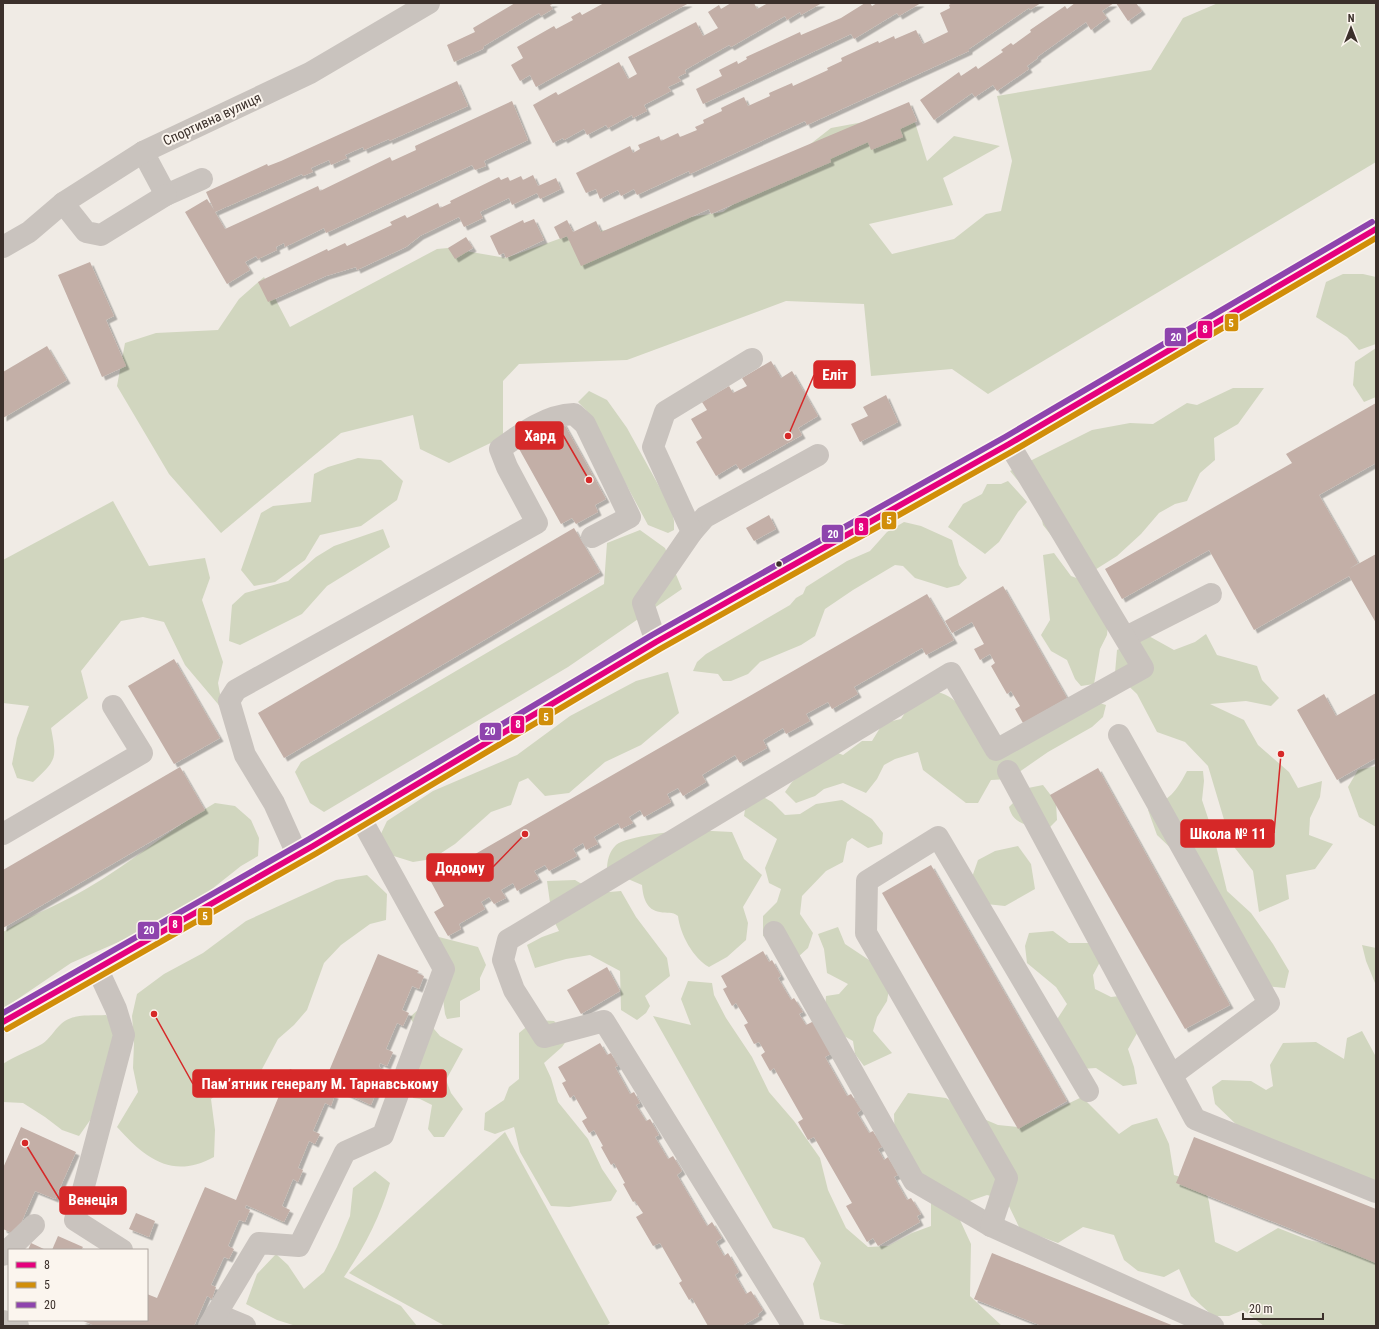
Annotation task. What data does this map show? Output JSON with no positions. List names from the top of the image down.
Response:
{
  "streets": {
    "street": ["Спортивна вулиця"]
  },
  "places": [
    "Еліт",
    "Хард",
    "Школа № 11",
    "Додому",
    "Пам’ятник генералу М. Тарнавському",
    "Венеція"
  ],
  "lines": ["transit line 20", "transit line 8", "transit line 5"],
  "legend": ["8", "5", "20"],
  "scale_bar": "20 m",
  "north": "top"
}
